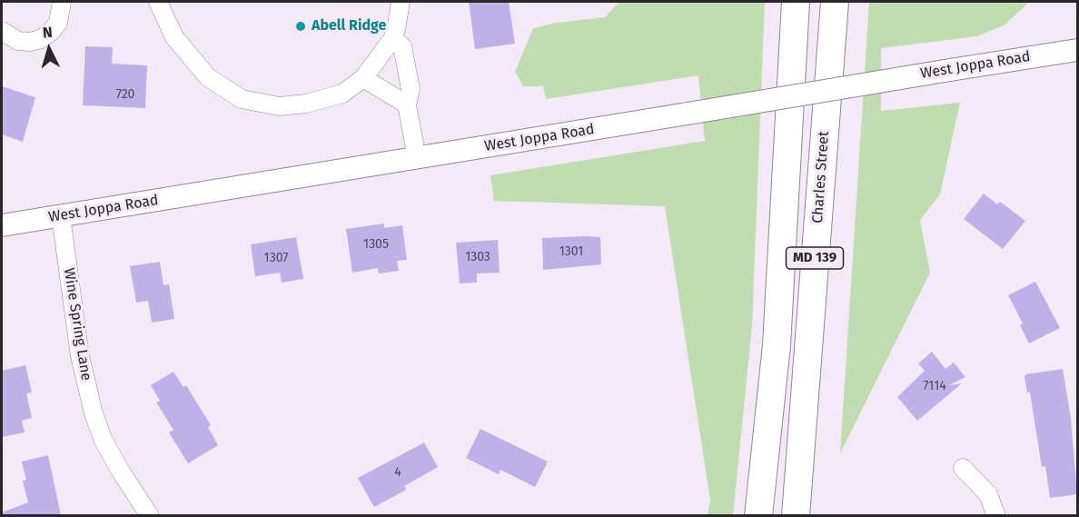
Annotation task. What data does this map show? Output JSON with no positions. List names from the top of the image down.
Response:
{
  "streets": {
    "main road": ["Charles Street", "MD 139"],
    "street": ["West Joppa Road", "Wine Spring Lane"]
  },
  "crossings": [
    ["West Joppa Road", "Wine Spring Lane"]
  ],
  "places": ["Abell Ridge"],
  "house_numbers": [
    "720",
    "1305",
    "1301",
    "1303",
    "1307",
    "7114",
    "4"
  ],
  "north": "top"
}
